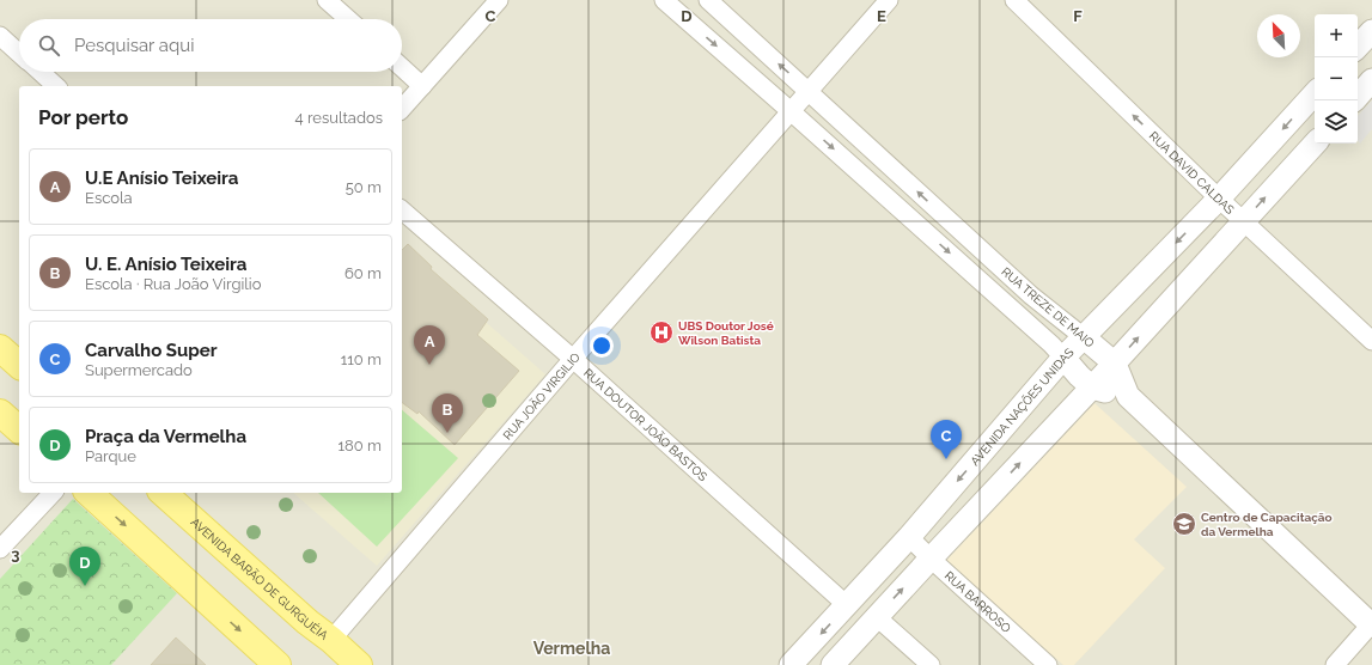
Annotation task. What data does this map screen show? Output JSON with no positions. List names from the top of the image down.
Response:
{
  "streets": {
    "main road": ["AVENIDA BARÃO DE GURGUÉIA"],
    "street": [
      "RUA DAVID CALDAS",
      "RUA TREZE DE MAIO",
      "RUA JOÃO VIRGILIO",
      "AVENIDA NAÇÕES UNIDAS",
      "RUA DOUTOR JOÃO BASTOS",
      "RUA BARROSO"
    ]
  },
  "crossings": [
    ["RUA DAVID CALDAS", "AVENIDA NAÇÕES UNIDAS"],
    ["RUA TREZE DE MAIO", "RUA JOÃO VIRGILIO"],
    ["RUA TREZE DE MAIO", "AVENIDA NAÇÕES UNIDAS"],
    ["RUA JOÃO VIRGILIO", "RUA DOUTOR JOÃO BASTOS"],
    ["RUA JOÃO VIRGILIO", "AVENIDA BARÃO DE GURGUÉIA"],
    ["AVENIDA NAÇÕES UNIDAS", "RUA DOUTOR JOÃO BASTOS"],
    ["AVENIDA NAÇÕES UNIDAS", "RUA BARROSO"]
  ],
  "one_way": ["RUA DAVID CALDAS"],
  "districts": ["Vermelha"],
  "places": {
    "hospital": ["UBS Doutor José Wilson Batista"],
    "school or university": ["Centro de Capacitação da Vermelha"]
  },
  "north": "top left",
  "page": {
    "map_buttons": ["+", "−"],
    "search": "Pesquisar aqui",
    "heading": ["Por perto", "4 resultados"],
    "list": [
      {
        "mark": "A",
        "name": "U.E Anísio Teixeira",
        "note": "Escola",
        "value": "50 m"
      },
      {
        "mark": "B",
        "name": "U. E. Anísio Teixeira",
        "note": "Escola · Rua João Virgilio",
        "value": "60 m"
      },
      {
        "mark": "C",
        "name": "Carvalho Super",
        "note": "Supermercado",
        "value": "110 m"
      },
      {
        "mark": "D",
        "name": "Praça da Vermelha",
        "note": "Parque",
        "value": "180 m"
      }
    ],
    "pins": [
      "A",
      "B",
      "C",
      "D"
    ]
  },
  "grid": {
    "columns": [
      "C",
      "D",
      "E",
      "F"
    ],
    "rows": ["3"]
  }
}
